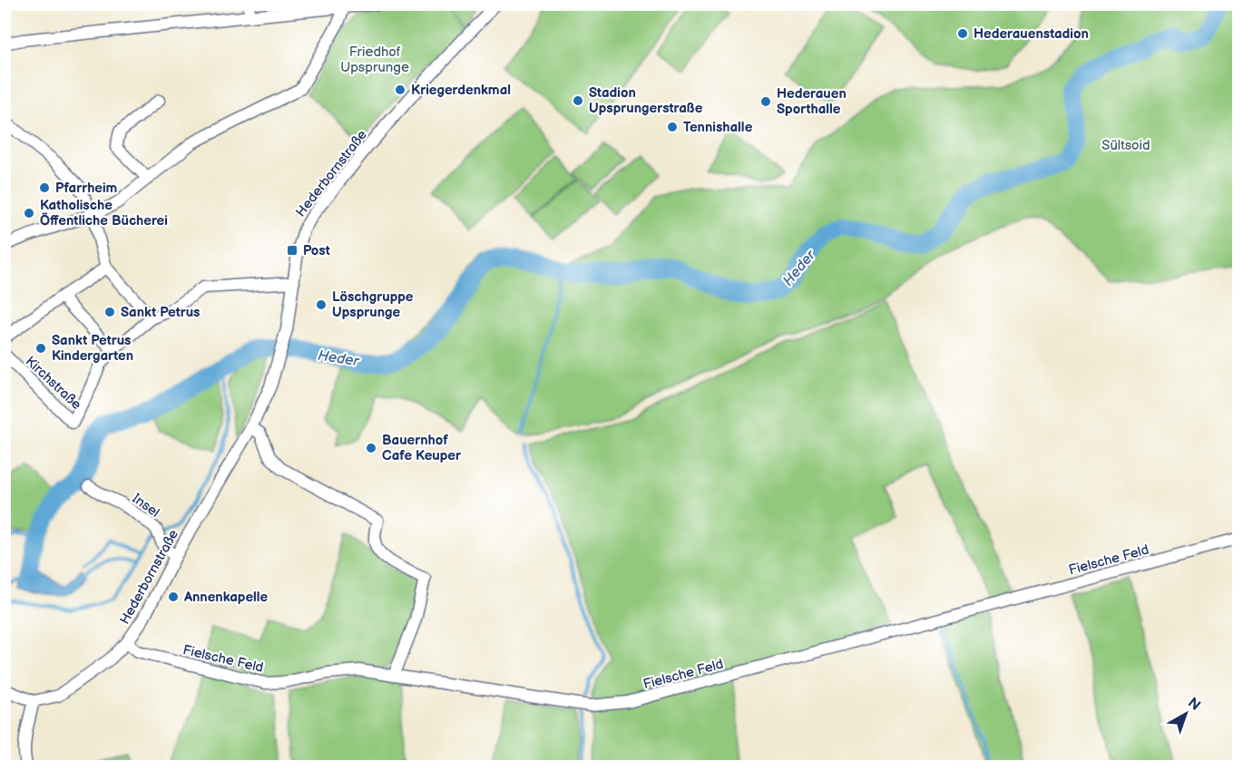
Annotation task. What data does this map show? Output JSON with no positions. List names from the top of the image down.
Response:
{
  "streets": {
    "street": [
      "Hederbornstraße",
      "Kirchstraße",
      "Insel",
      "Fielsche Feld"
    ]
  },
  "crossings": [
    ["Hederbornstraße", "Kirchstraße"],
    ["Hederbornstraße", "Insel"],
    ["Hederbornstraße", "Fielsche Feld"]
  ],
  "water": ["Heder"],
  "parks": ["Friedhof Upsprunge", "Sültsoid"],
  "places": {
    "other": [
      "Hederauenstadion",
      "Kriegerdenkmal",
      "Stadion Upsprungerstraße",
      "Hederauen Sporthalle",
      "Tennishalle",
      "Pfarrheim",
      "Katholische Öffentliche Bücherei",
      "Löschgruppe Upsprunge",
      "Sankt Petrus",
      "Sankt Petrus Kindergarten",
      "Bauernhof Cafe Keuper",
      "Annenkapelle"
    ],
    "transit": ["Post"]
  },
  "north": "top right"
}
